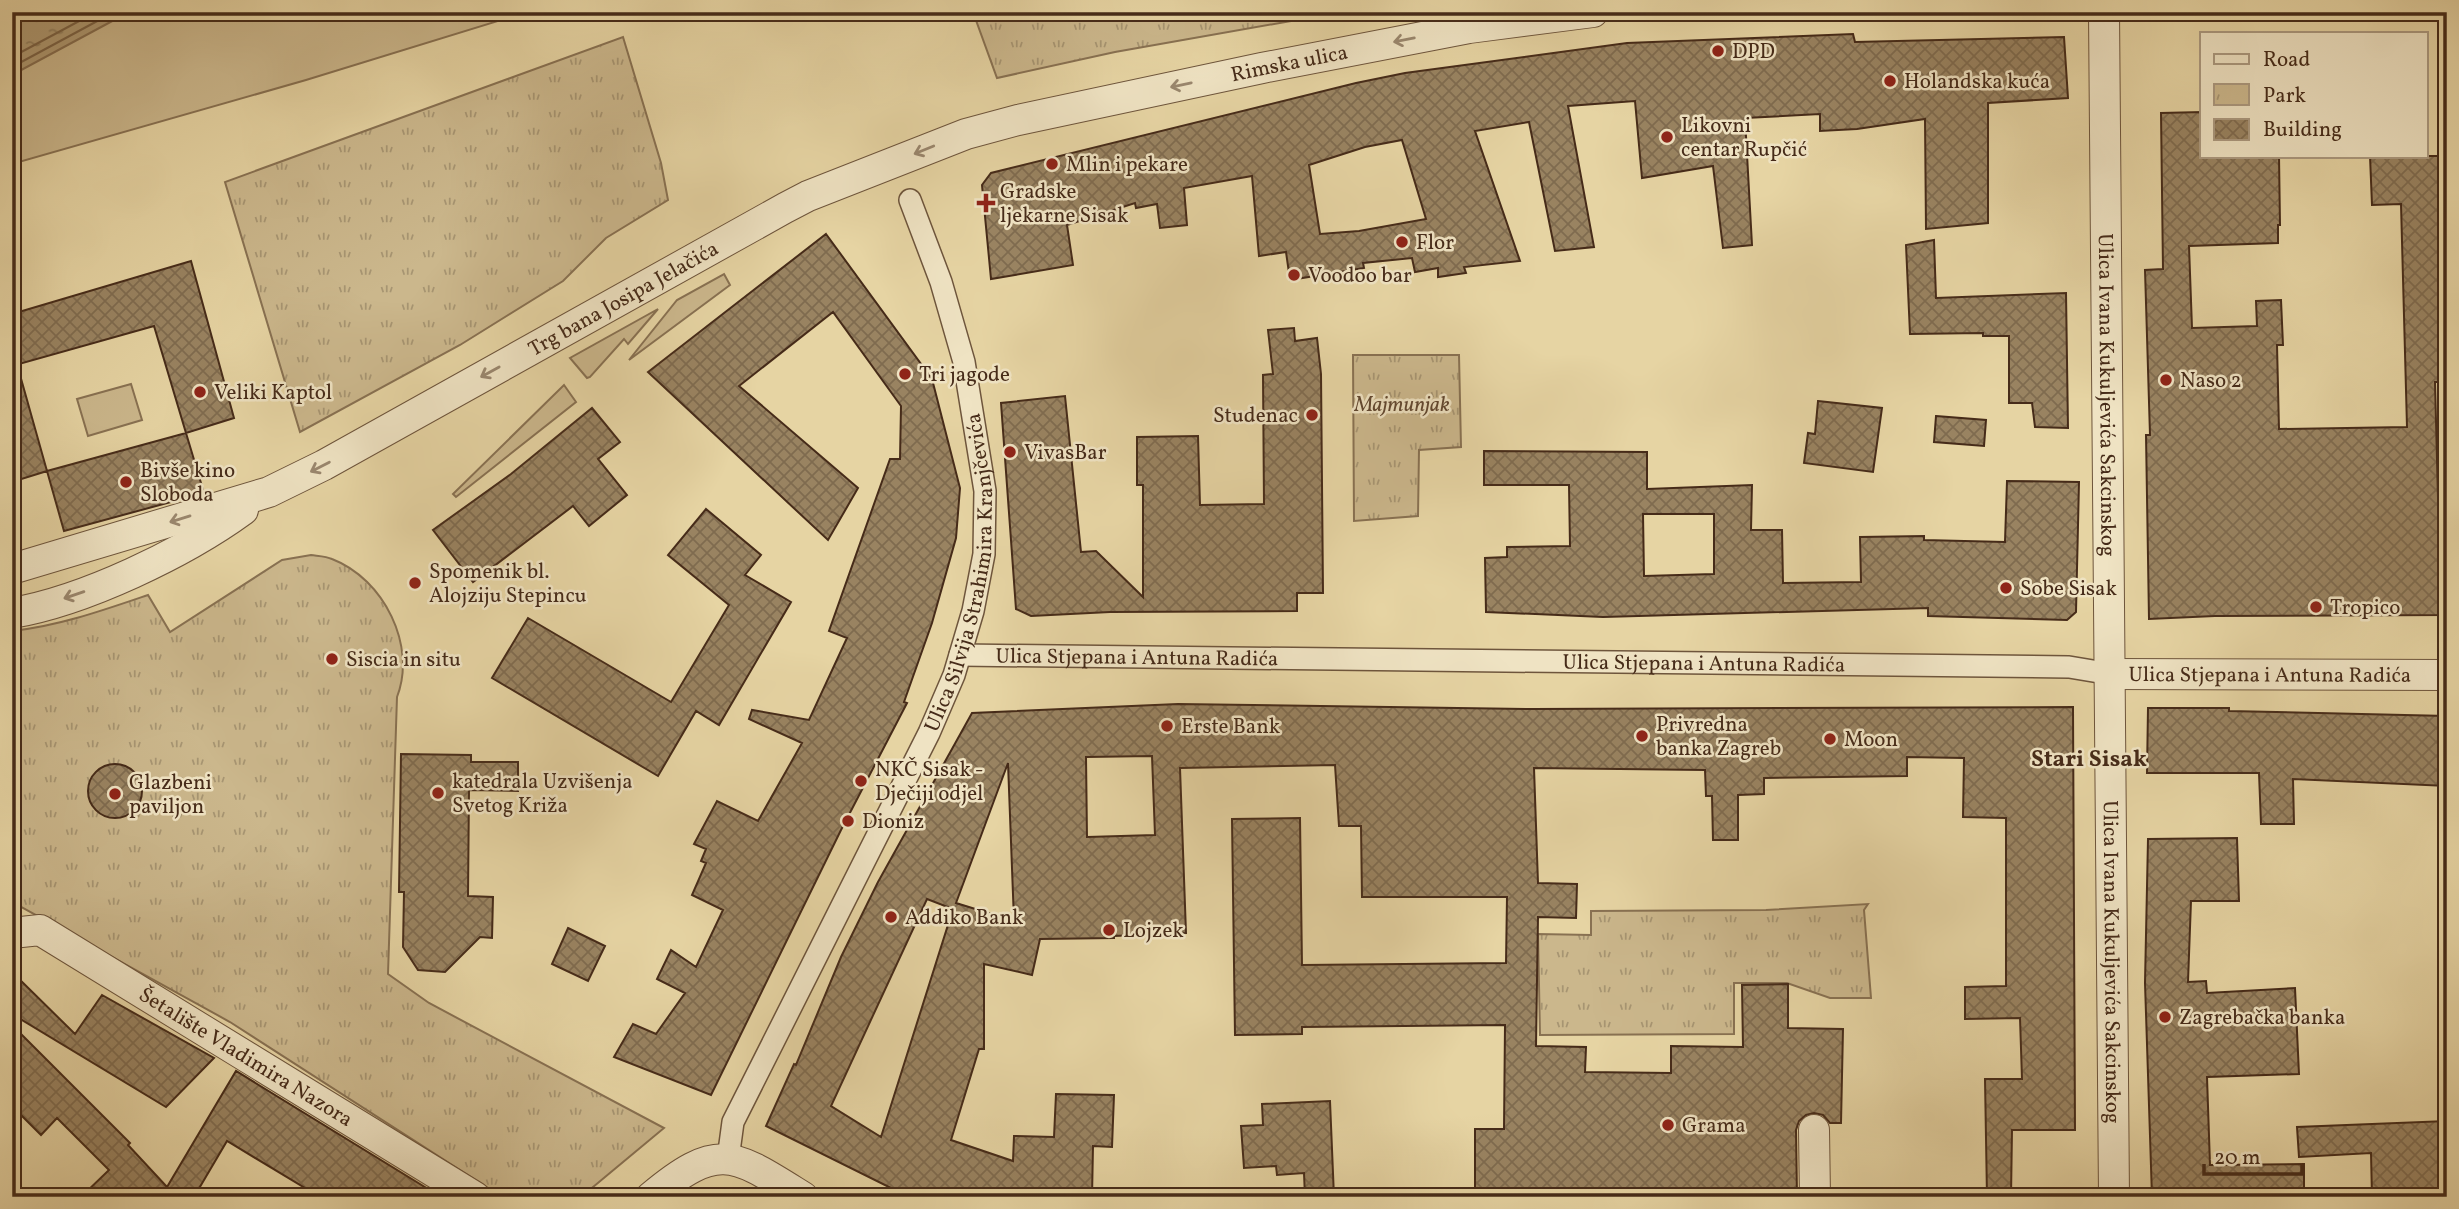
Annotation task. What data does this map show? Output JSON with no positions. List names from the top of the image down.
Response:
{
  "streets": {
    "street": [
      "Rimska ulica",
      "Trg bana Josipa Jelačića",
      "Ulica Ivana Kukuljevića Sakcinskog",
      "Ulica Silvija Strahimira Kranjčevića",
      "Ulica Stjepana i Antuna Radića",
      "Šetalište Vladimira Nazora"
    ]
  },
  "crossings": [
    ["Rimska ulica", "Trg bana Josipa Jelačića"],
    ["Ulica Ivana Kukuljevića Sakcinskog", "Ulica Stjepana i Antuna Radića"],
    ["Ulica Silvija Strahimira Kranjčevića", "Ulica Stjepana i Antuna Radića"]
  ],
  "one_way": ["Rimska ulica", "Trg bana Josipa Jelačića"],
  "districts": ["Stari Sisak"],
  "parks": ["Majmunjak"],
  "places": {
    "other": [
      "DPD",
      "Holandska kuća",
      "Likovni centar Rupčić",
      "Mlin i pekare",
      "Flor",
      "Voodoo bar",
      "Tri jagode",
      "Naso 2",
      "Veliki Kaptol",
      "Studenac",
      "VivasBar",
      "Bivše kino Sloboda",
      "Spomenik bl. Alojziju Stepincu",
      "Sobe Sisak",
      "Tropico",
      "Siscia in situ",
      "Erste Bank",
      "Privredna banka Zagreb",
      "Moon",
      "NKČ Sisak - Dječiji odjel",
      "katedrala Uzvišenja Svetog Križa",
      "Glazbeni paviljon",
      "Dioniz",
      "Addiko Bank",
      "Lojzek",
      "Zagrebačka banka",
      "Grama"
    ],
    "health": ["Gradske ljekarne Sisak"]
  },
  "legend": ["Road", "Park", "Building"],
  "scale_bar": "20 m"
}
